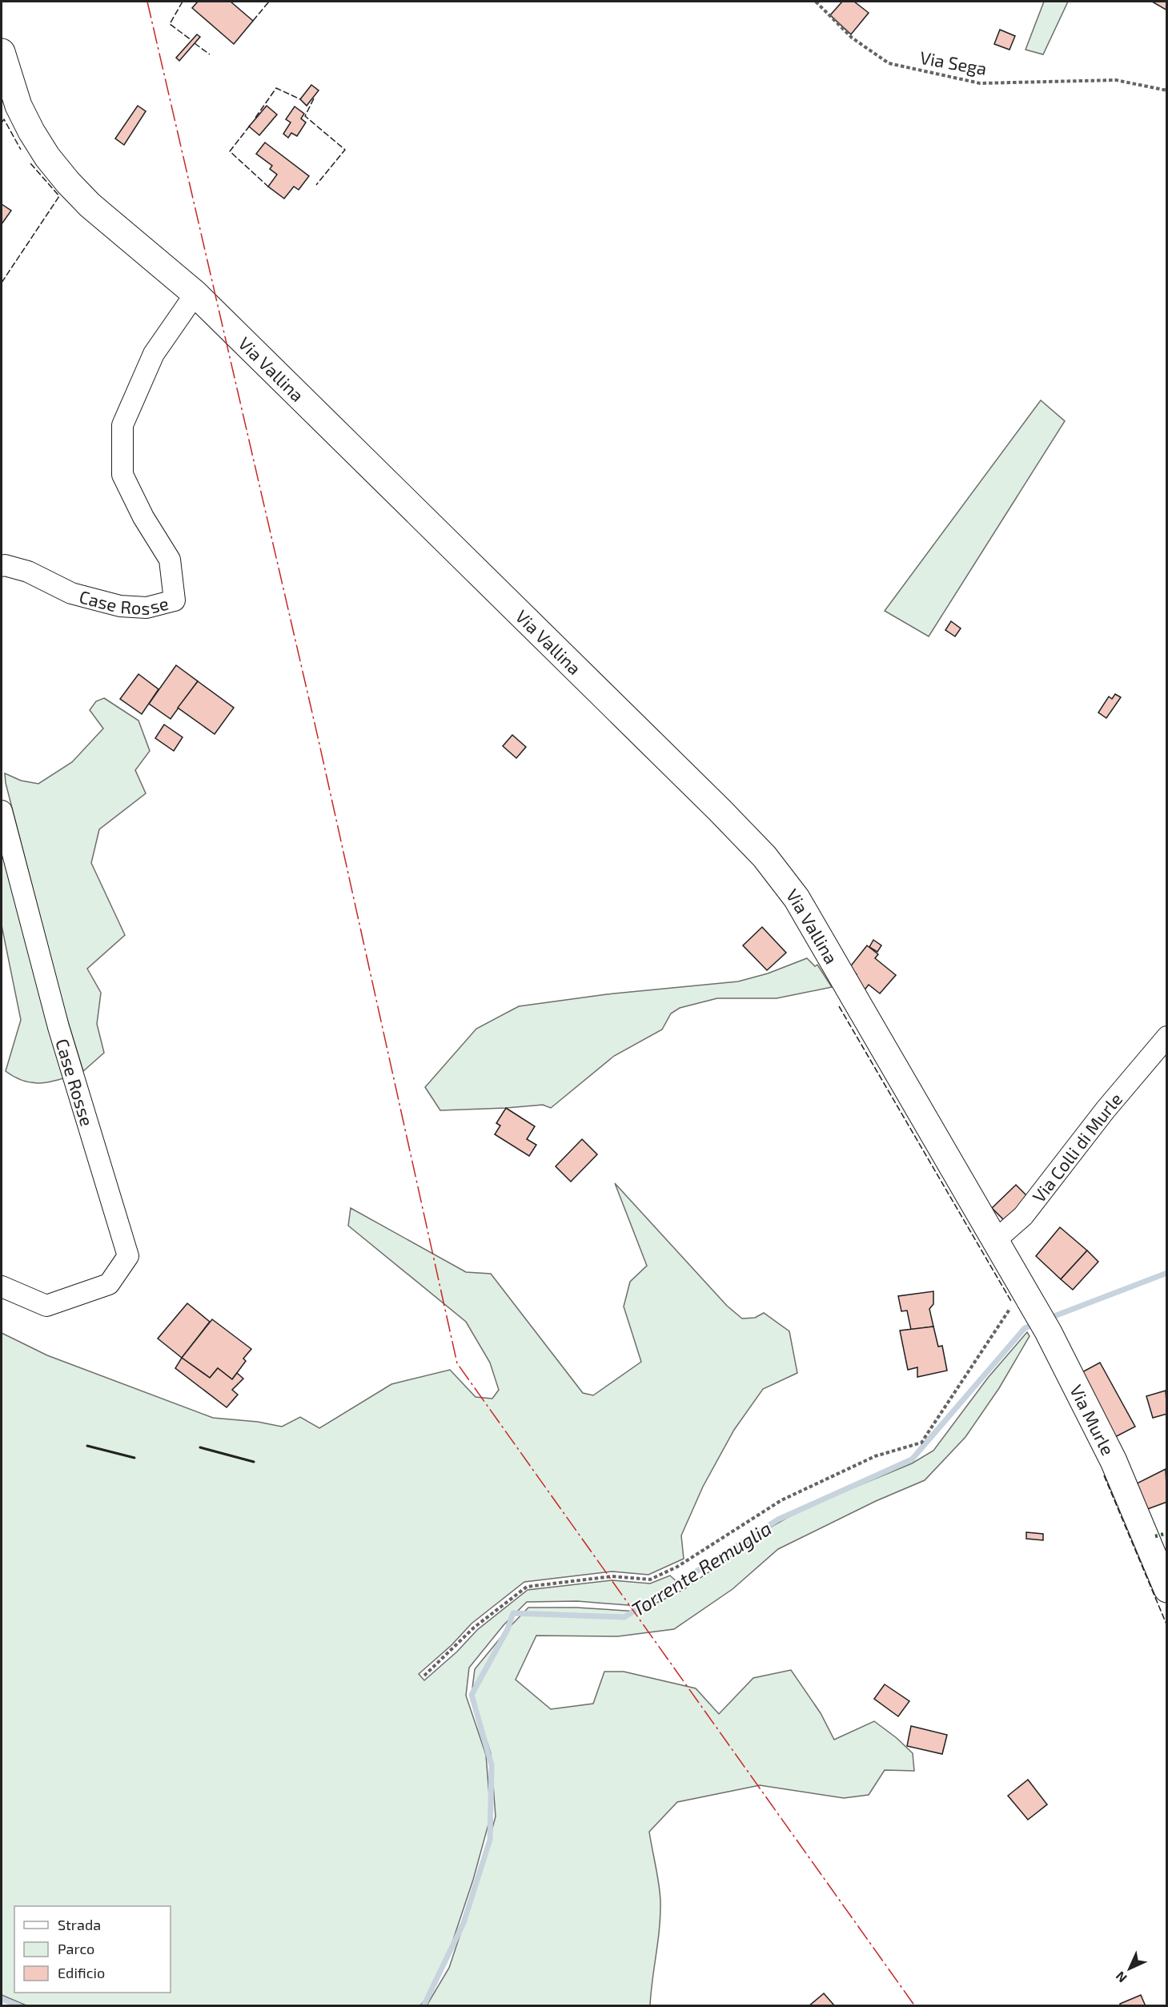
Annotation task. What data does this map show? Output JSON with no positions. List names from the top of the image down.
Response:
{
  "streets": {
    "main road": ["Via Vallina", "Via Murle"],
    "street": ["Case Rosse", "Via Colli di Murle"],
    "path": ["Via Sega"]
  },
  "crossings": [
    ["Via Vallina", "Case Rosse"],
    ["Via Vallina", "Via Colli di Murle"],
    ["Via Vallina", "Via Murle"],
    ["Via Colli di Murle", "Via Murle"]
  ],
  "water": ["Torrente Remuglia"],
  "legend": ["Strada", "Parco", "Edificio"],
  "north": "bottom left"
}
